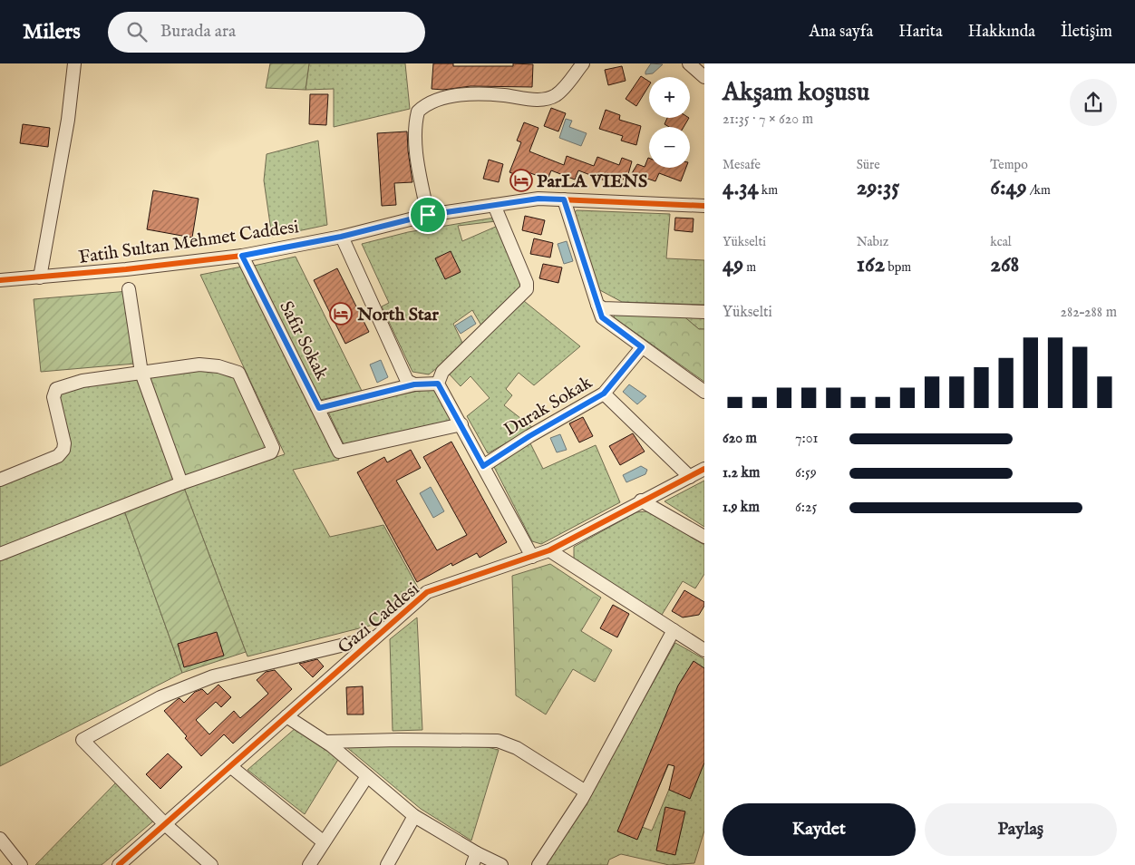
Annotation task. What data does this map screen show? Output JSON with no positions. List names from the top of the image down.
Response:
{
  "streets": {
    "street": [
      "Fatih Sultan Mehmet Caddesi",
      "Safir Sokak",
      "Durak Sokak",
      "Gazi Caddesi"
    ]
  },
  "crossings": [
    ["Fatih Sultan Mehmet Caddesi", "Safir Sokak"]
  ],
  "places": {
    "hotel": ["ParLA VIENS", "North Star"]
  },
  "page": {
    "header": "Milers",
    "search": "Burada ara",
    "nav": [
      "Ana sayfa",
      "Harita",
      "Hakkında",
      "İletişim"
    ],
    "heading": ["Akşam koşusu", "21:35 · 7 × 620 m"],
    "map_buttons": ["+", "−"],
    "stats": [
      ["Mesafe", "4.34 km"],
      ["Süre", "29:35"],
      ["Tempo", "6:49 /km"],
      ["Yükselti", "49 m"],
      ["Nabız", "162 bpm"],
      ["kcal", "268"]
    ],
    "chart": ["Yükselti", "282–288 m"],
    "list": [
      {
        "name": "620 m",
        "note": "7:01"
      },
      {
        "name": "1.2 km",
        "note": "6:59"
      },
      {
        "name": "1.9 km",
        "note": "6:25"
      }
    ],
    "buttons": ["Kaydet", "Paylaş"]
  }
}
